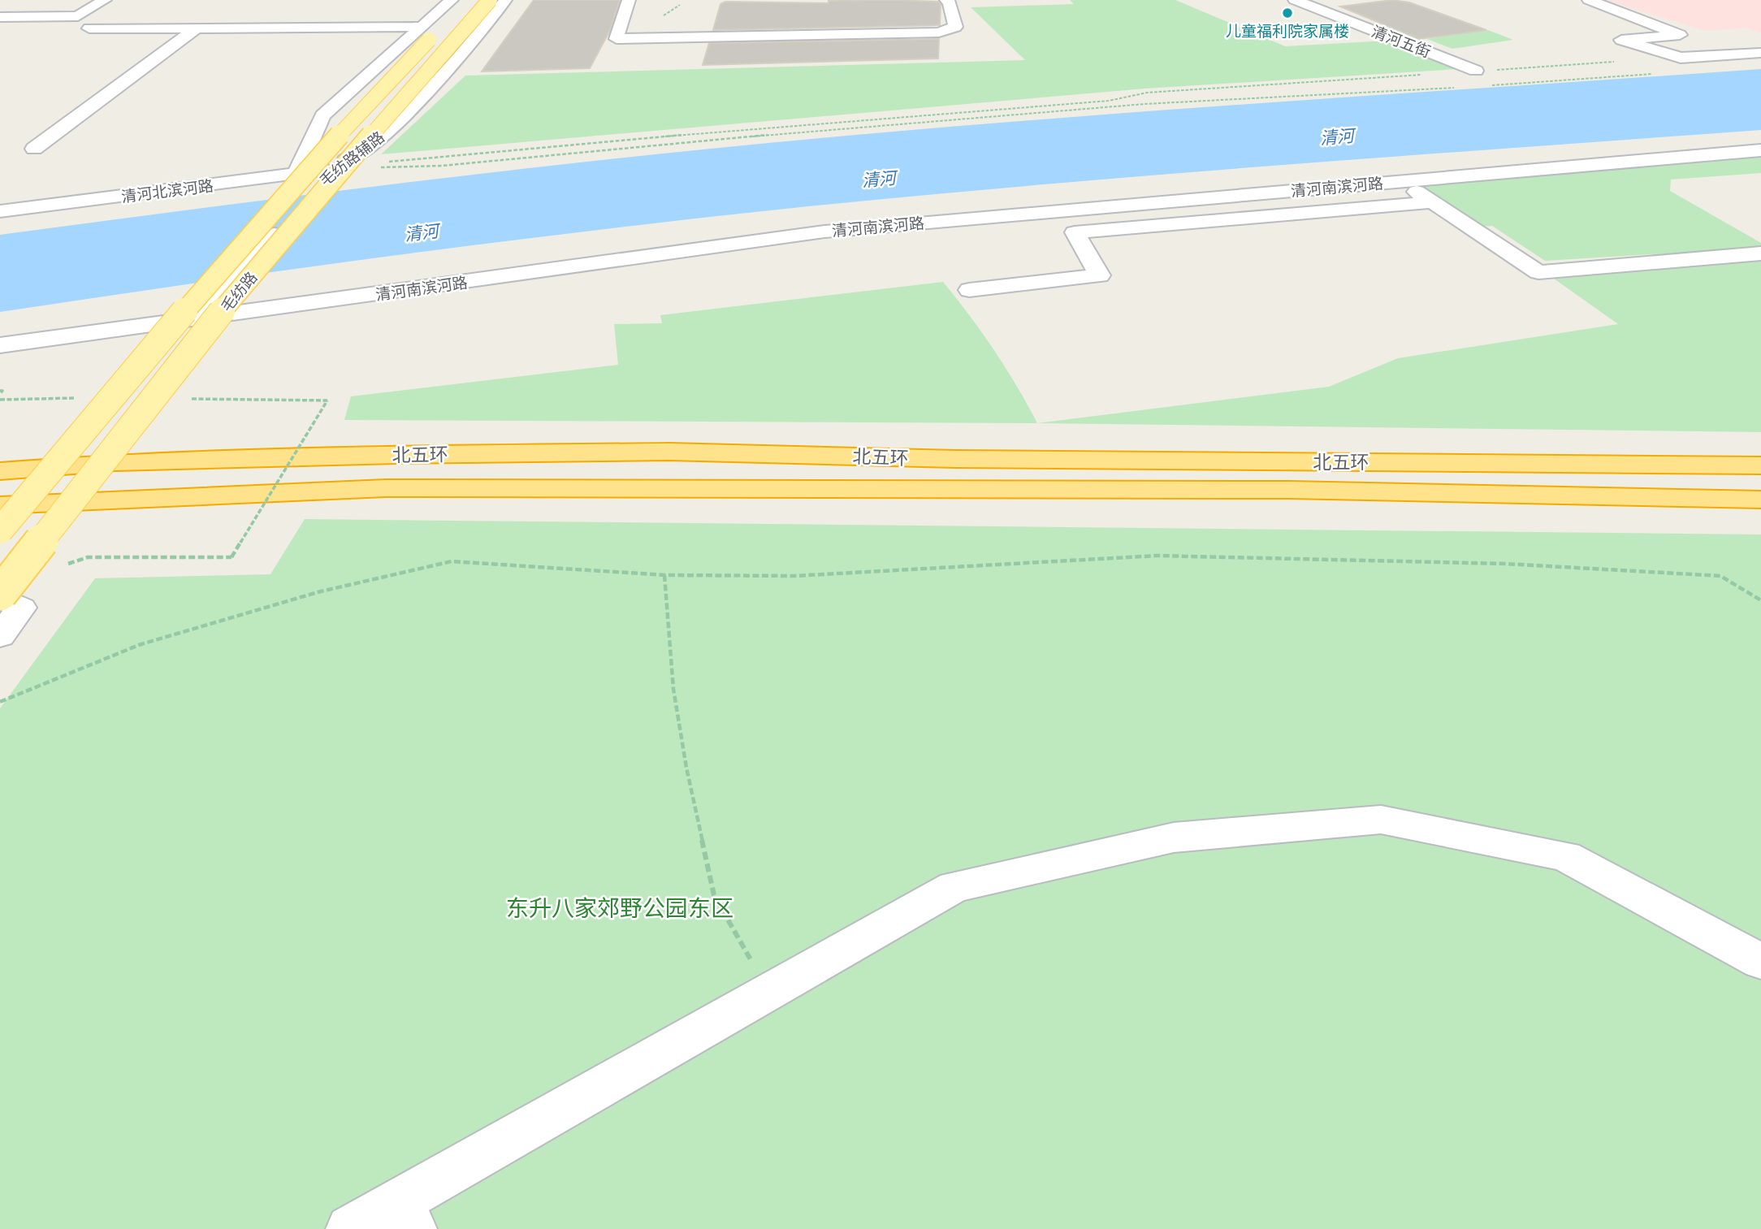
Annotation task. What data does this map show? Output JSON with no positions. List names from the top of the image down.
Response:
{
  "streets": {
    "highway": ["北五环"],
    "main road": ["毛纺路"],
    "street": [
      "清河五街",
      "毛纺路辅路",
      "清河南滨河路",
      "清河北滨河路"
    ]
  },
  "crossings": [
    ["毛纺路辅路", "清河南滨河路"],
    ["毛纺路辅路", "清河北滨河路"]
  ],
  "water": ["清河"],
  "parks": ["东升八家郊野公园东区"],
  "places": ["儿童福利院家属楼"]
}
